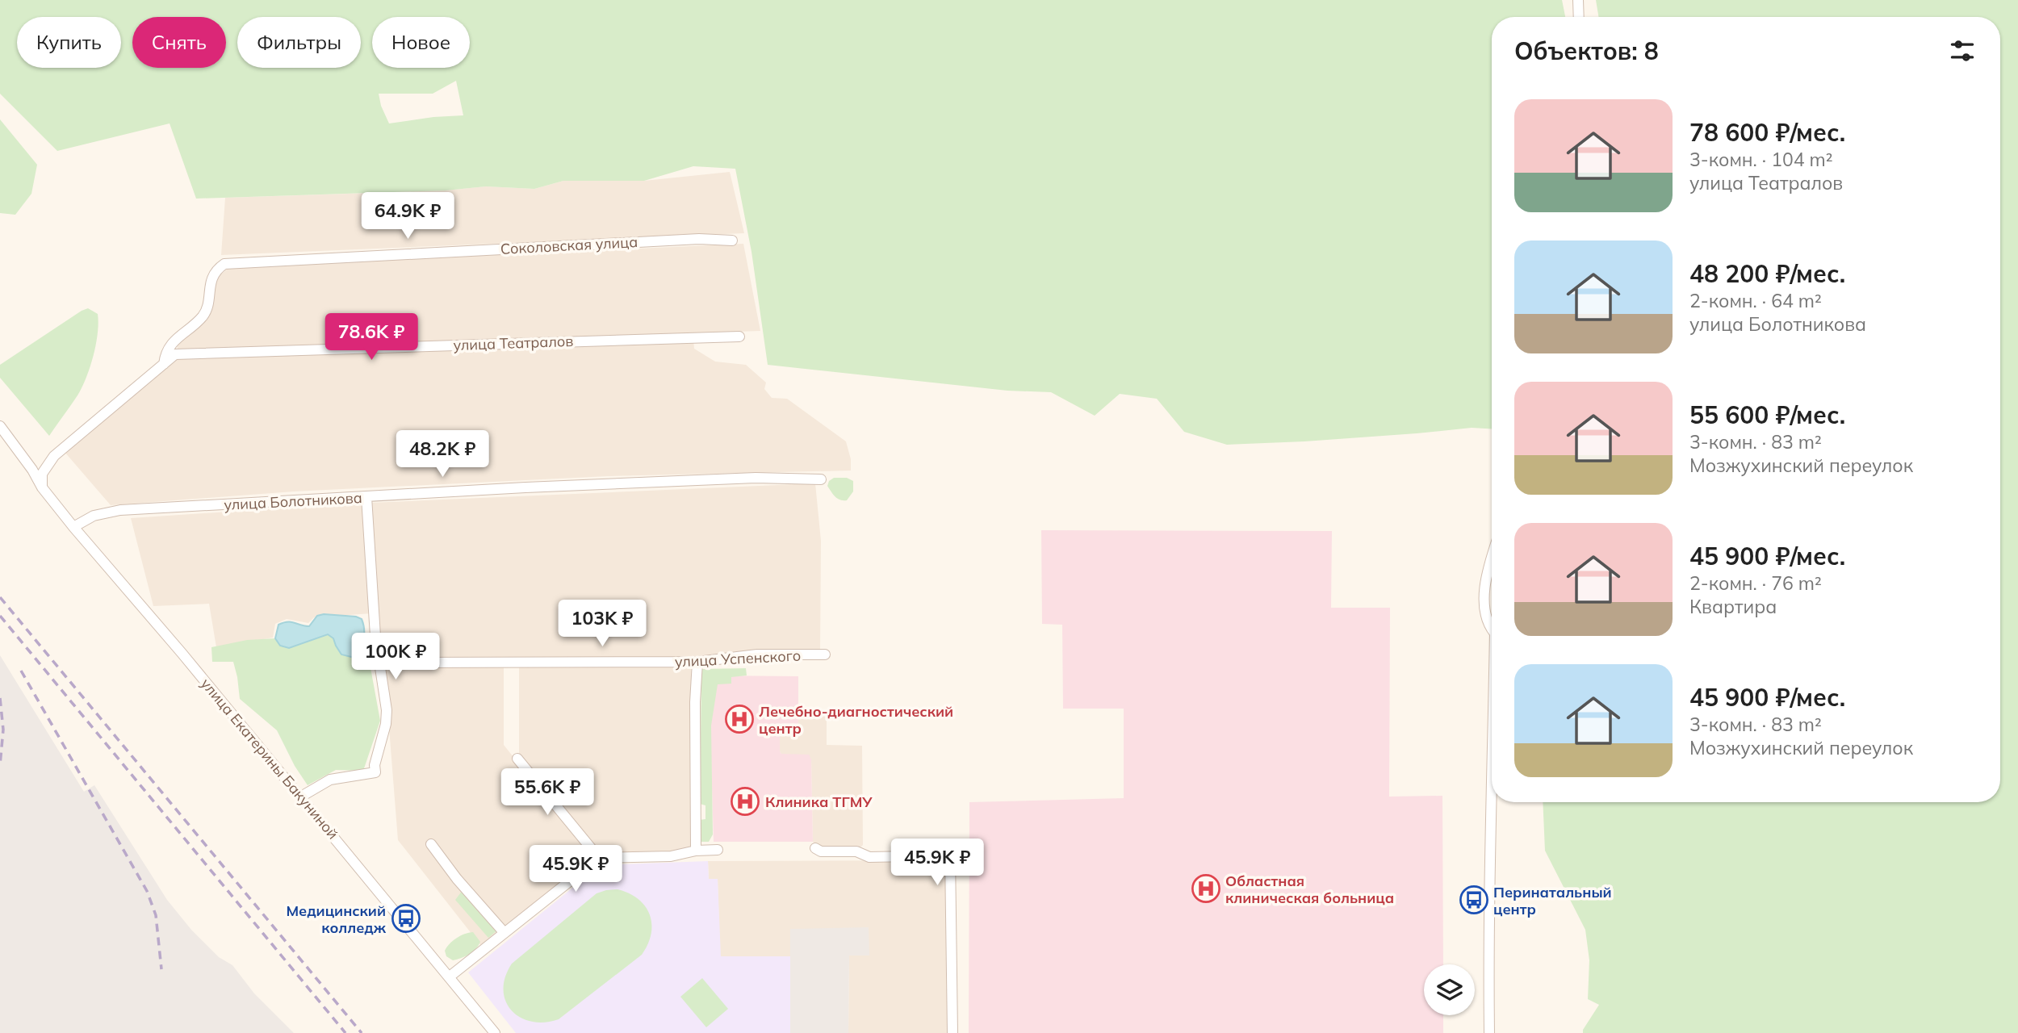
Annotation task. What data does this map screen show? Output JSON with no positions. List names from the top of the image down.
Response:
{
  "streets": {
    "street": [
      "Соколовская улица",
      "улица Театралов",
      "улица Болотникова",
      "улица Успенского",
      "улица Екатерины Бакуниной"
    ]
  },
  "crossings": [
    ["Соколовская улица", "улица Театралов"],
    ["улица Театралов", "улица Екатерины Бакуниной"],
    ["улица Болотникова", "улица Екатерины Бакуниной"]
  ],
  "places": {
    "hospital": ["Лечебно-диагностический центр", "Клиника ТГМУ", "Областная клиническая больница"],
    "bus stop": ["Перинатальный центр", "Медицинский колледж"]
  },
  "page": {
    "chip": [
      "Купить",
      "Снять",
      "Фильтры",
      "Новое"
    ],
    "heading": "Объектов: 8",
    "list": [
      {
        "name": "78 600 ₽/мес.",
        "note": "3-комн. · 104 m² · улица Театралов"
      },
      {
        "name": "48 200 ₽/мес.",
        "note": "2-комн. · 64 m² · улица Болотникова"
      },
      {
        "name": "55 600 ₽/мес.",
        "note": "3-комн. · 83 m² · Мозжухинский переулок"
      },
      {
        "name": "45 900 ₽/мес.",
        "note": "2-комн. · 76 m² · Квартира"
      },
      {
        "name": "45 900 ₽/мес.",
        "note": "3-комн. · 83 m² · Мозжухинский переулок"
      }
    ],
    "price": [
      "64.9K ₽",
      "78.6K ₽",
      "48.2K ₽",
      "103K ₽",
      "100K ₽",
      "55.6K ₽",
      "45.9K ₽",
      "45.9K ₽"
    ]
  }
}
